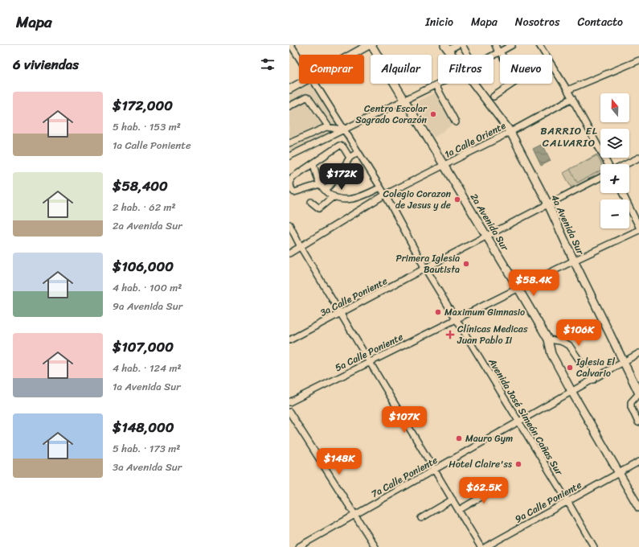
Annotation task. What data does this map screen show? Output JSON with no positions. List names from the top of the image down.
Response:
{
  "streets": {
    "main road": ["2a Avenida Sur", "4a Avenida Sur"],
    "street": [
      "1a Calle Oriente",
      "3a Calle Poniente",
      "5a Calle Poniente",
      "Avenida José Simeón Cañas Sur",
      "7a Calle Poniente",
      "9a Calle Poniente"
    ]
  },
  "crossings": [
    ["1a Calle Oriente", "2a Avenida Sur"],
    ["1a Calle Oriente", "4a Avenida Sur"],
    ["1a Calle Oriente", "Avenida José Simeón Cañas Sur"],
    ["2a Avenida Sur", "3a Calle Poniente"],
    ["2a Avenida Sur", "5a Calle Poniente"],
    ["2a Avenida Sur", "7a Calle Poniente"],
    ["2a Avenida Sur", "9a Calle Poniente"],
    ["4a Avenida Sur", "3a Calle Poniente"],
    ["4a Avenida Sur", "5a Calle Poniente"],
    ["4a Avenida Sur", "7a Calle Poniente"],
    ["3a Calle Poniente", "Avenida José Simeón Cañas Sur"],
    ["5a Calle Poniente", "Avenida José Simeón Cañas Sur"],
    ["Avenida José Simeón Cañas Sur", "7a Calle Poniente"],
    ["Avenida José Simeón Cañas Sur", "9a Calle Poniente"]
  ],
  "districts": ["BARRIO EL CALVARIO"],
  "places": {
    "other": [
      "Centro Escolar Sagrado Corazón",
      "Colegio Corazon de Jesus y de",
      "Primera Iglesia Bautista",
      "Maximum Gimnasio",
      "Iglesia El Calvario",
      "Mauro Gym",
      "Hotel Claire'ss"
    ],
    "health": ["Clínicas Medicas Juan Pablo II"]
  },
  "north": "top",
  "page": {
    "header": "Mapa",
    "nav": [
      "Inicio",
      "Mapa",
      "Nosotros",
      "Contacto"
    ],
    "heading": "6 viviendas",
    "chip": [
      "Comprar",
      "Alquilar",
      "Filtros",
      "Nuevo"
    ],
    "list": [
      {
        "name": "$172,000",
        "note": "5 hab. · 153 m² · 1a Calle Poniente"
      },
      {
        "name": "$58,400",
        "note": "2 hab. · 62 m² · 2a Avenida Sur"
      },
      {
        "name": "$106,000",
        "note": "4 hab. · 100 m² · 9a Avenida Sur"
      },
      {
        "name": "$107,000",
        "note": "4 hab. · 124 m² · 1a Avenida Sur"
      },
      {
        "name": "$148,000",
        "note": "5 hab. · 173 m² · 3a Avenida Sur"
      }
    ],
    "map_buttons": ["+", "−"],
    "price": [
      "$172K",
      "$58.4K",
      "$106K",
      "$107K",
      "$148K",
      "$62.5K"
    ]
  }
}
